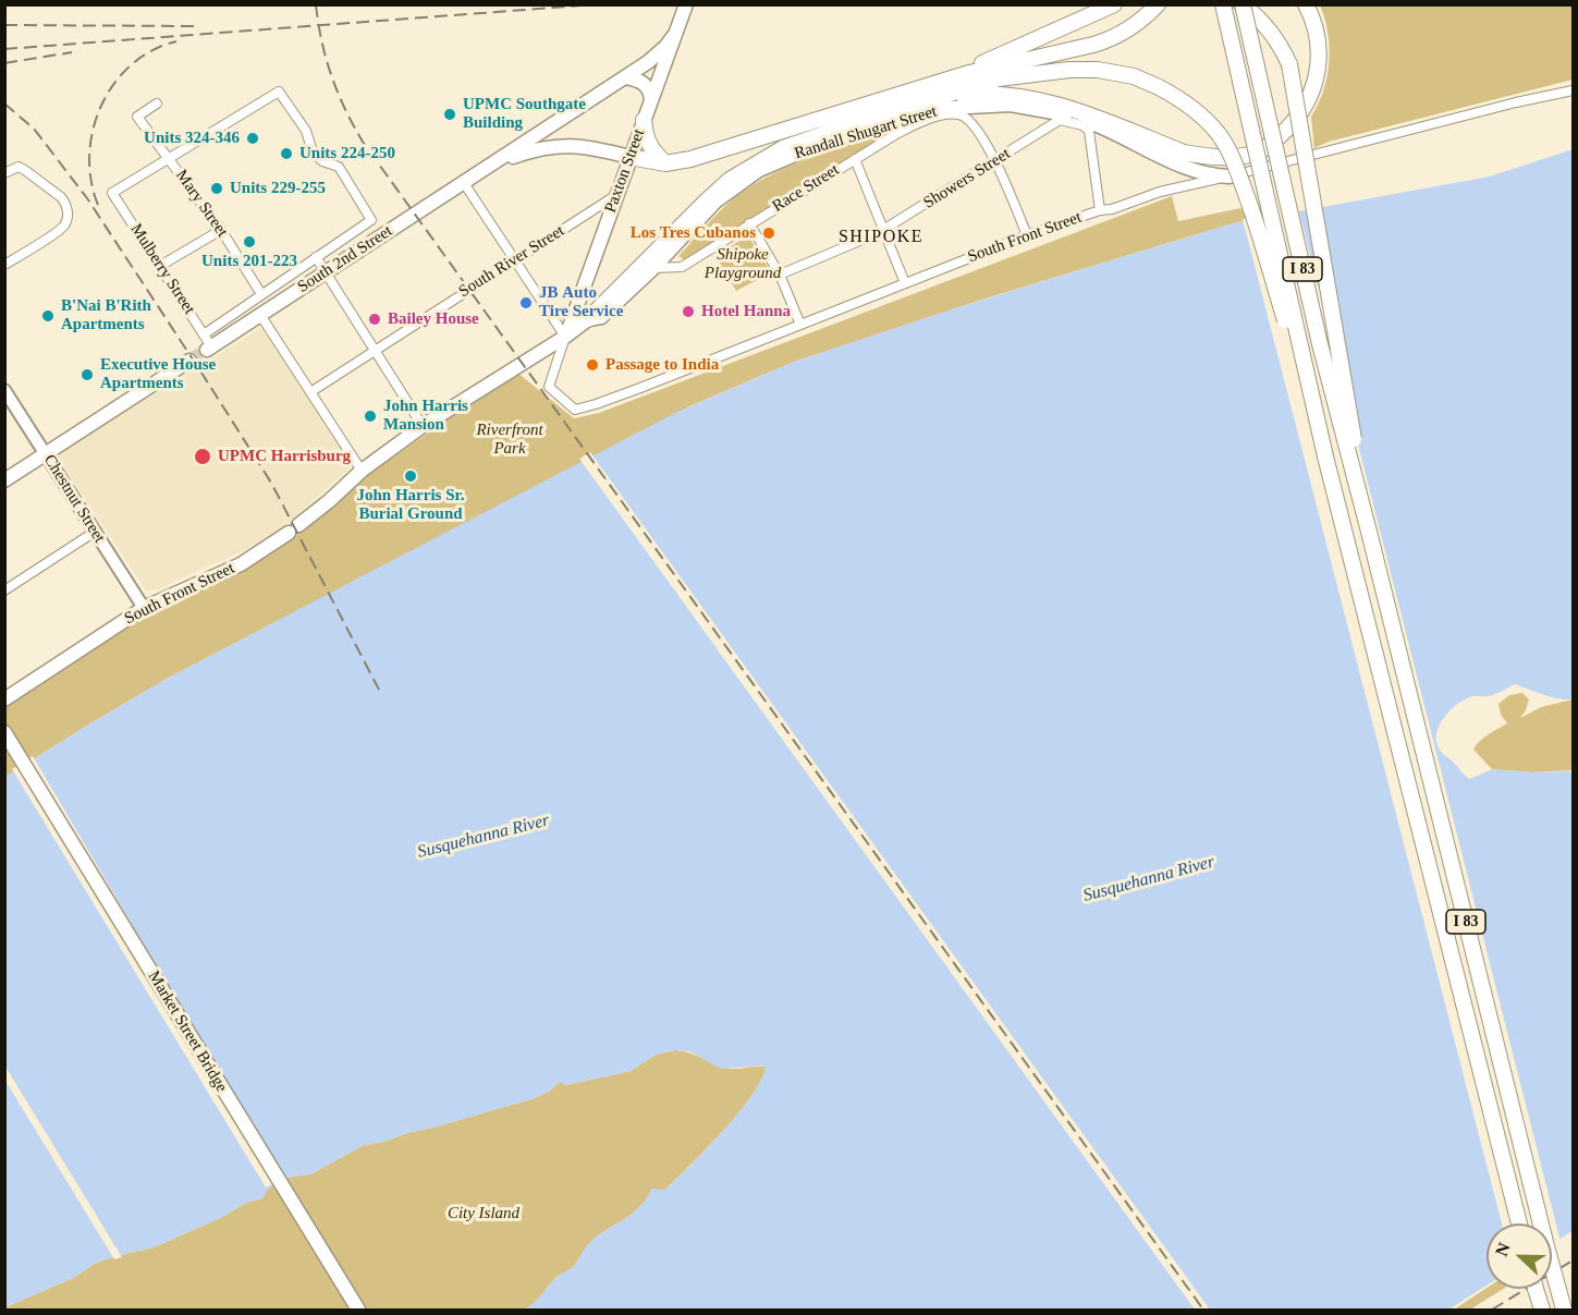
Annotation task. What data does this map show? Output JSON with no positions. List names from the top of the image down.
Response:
{
  "streets": {
    "highway": ["I 83"],
    "main road": [
      "Randall Shugart Street",
      "Paxton Street",
      "South Front Street",
      "South 2nd Street",
      "Chestnut Street",
      "Market Street Bridge"
    ],
    "street": [
      "Showers Street",
      "Race Street",
      "Mary Street",
      "South River Street",
      "Mulberry Street"
    ]
  },
  "crossings": [
    ["Randall Shugart Street", "Race Street"],
    ["Randall Shugart Street", "South Front Street"],
    ["Paxton Street", "South Front Street"],
    ["Paxton Street", "South 2nd Street"],
    ["Paxton Street", "South River Street"],
    ["Showers Street", "Race Street"],
    ["Showers Street", "South Front Street"],
    ["Mary Street", "Mulberry Street"],
    ["South Front Street", "Chestnut Street"],
    ["South 2nd Street", "Mulberry Street"]
  ],
  "districts": ["SHIPOKE"],
  "water": ["Susquehanna River"],
  "parks": ["Shipoke Playground", "Riverfront Park", "City Island"],
  "places": [
    "UPMC Southgate Building",
    "Units 324-346",
    "Units 224-250",
    "Units 229-255",
    "Los Tres Cubanos",
    "Units 201-223",
    "JB Auto Tire Service",
    "Hotel Hanna",
    "B'Nai B'Rith Apartments",
    "Bailey House",
    "Passage to India",
    "Executive House Apartments",
    "John Harris Mansion",
    "UPMC Harrisburg",
    "John Harris Sr. Burial Ground"
  ],
  "north": "left"
}
